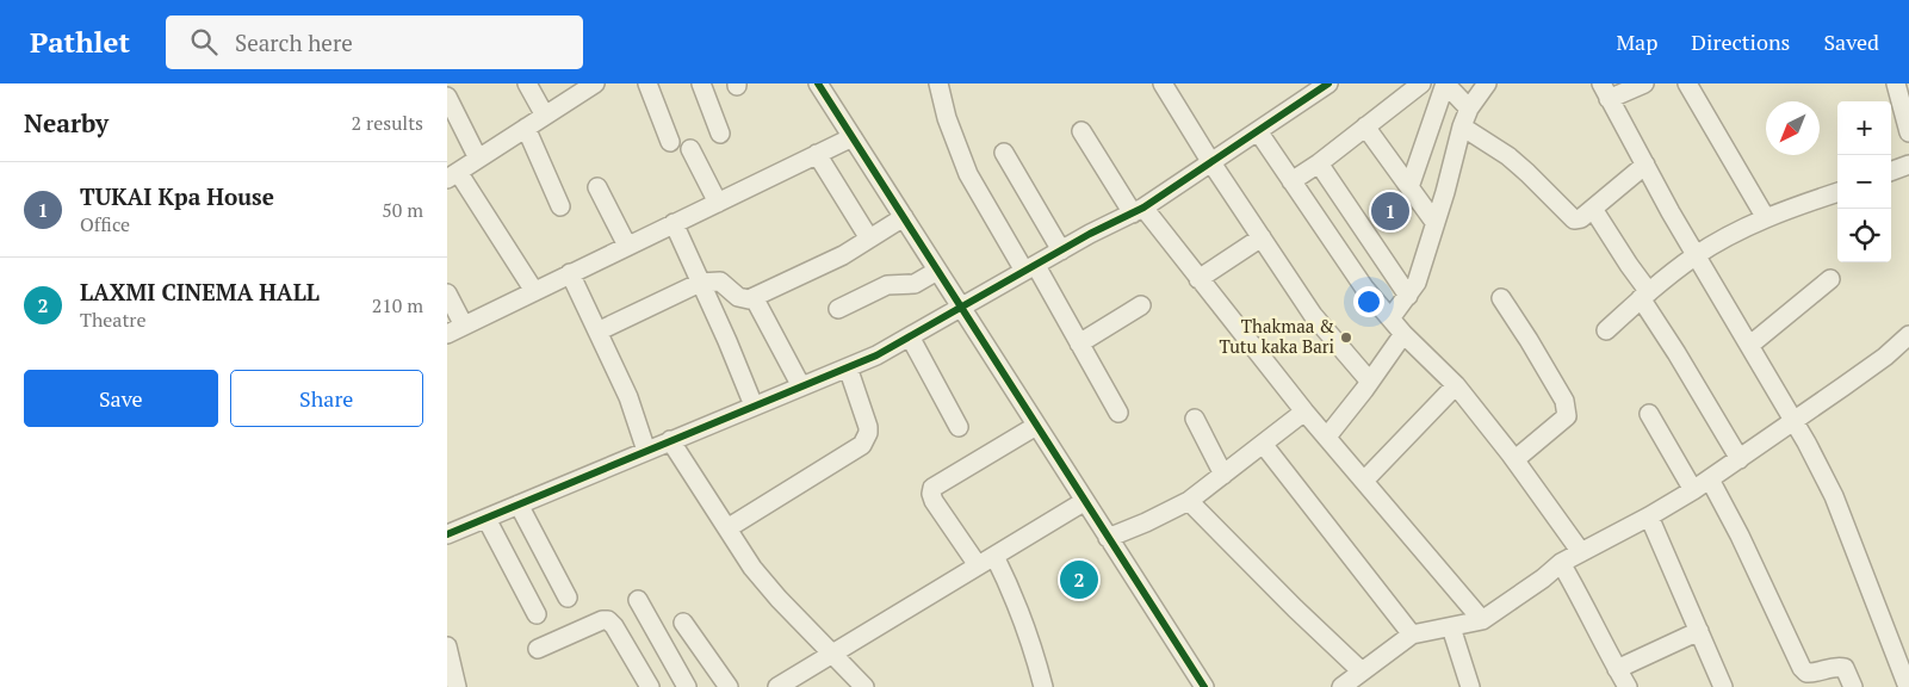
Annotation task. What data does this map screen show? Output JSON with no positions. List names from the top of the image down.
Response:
{
  "places": ["Thakmaa & Tutu kaka Bari"],
  "north": "bottom left",
  "page": {
    "header": "Pathlet",
    "search": "Search here",
    "nav": ["Map", "Directions", "Saved"],
    "heading": ["Nearby", "2 results"],
    "map_buttons": ["+", "−"],
    "list": [
      {
        "mark": "1",
        "name": "TUKAI Kpa House",
        "note": "Office",
        "value": "50 m"
      },
      {
        "mark": "2",
        "name": "LAXMI CINEMA HALL",
        "note": "Theatre",
        "value": "210 m"
      }
    ],
    "pins": ["1", "2"],
    "buttons": ["Save", "Share"]
  }
}
